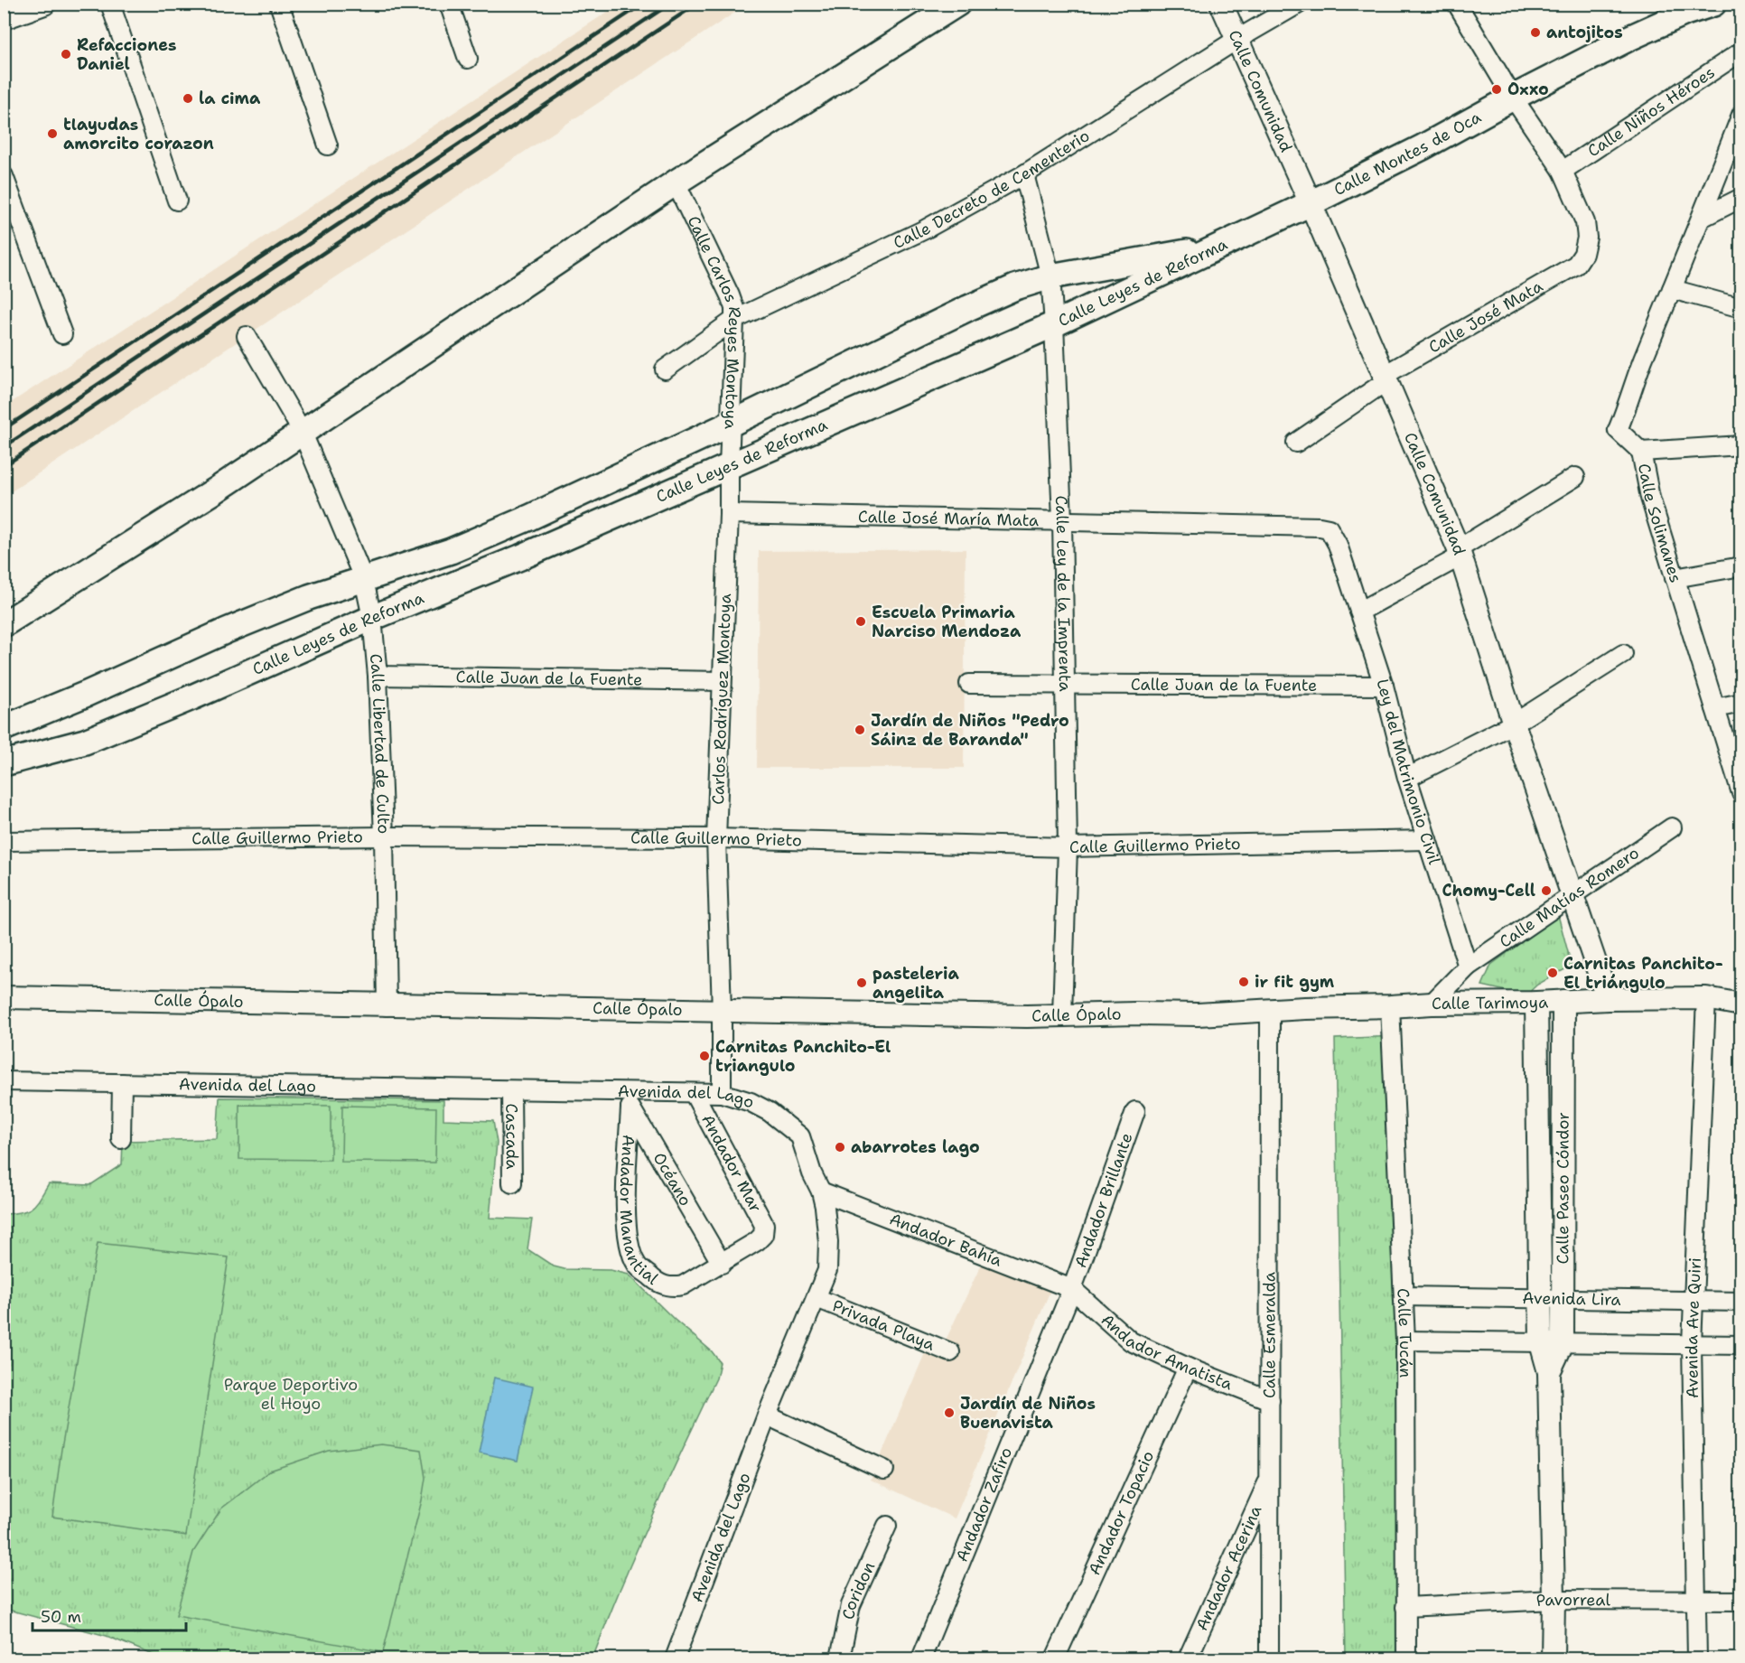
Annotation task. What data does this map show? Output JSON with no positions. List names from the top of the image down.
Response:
{
  "streets": {
    "main road": ["Calle Montes de Oca", "Calle Leyes de Reforma"],
    "street": [
      "Calle Comunidad",
      "Calle Niños Héroes",
      "Calle Decreto de Cementerio",
      "Calle José Mata",
      "Calle Carlos Reyes Montoya",
      "Calle José María Mata",
      "Calle Solimanes",
      "Calle Ley de la Imprenta",
      "Calle Juan de la Fuente",
      "Carlos Rodríguez Montoya",
      "Calle Libertad de Culto",
      "Ley del Matrimonio Civil",
      "Calle Guillermo Prieto",
      "Calle Matías Romero",
      "Calle Ópalo",
      "Calle Tarimoya",
      "Avenida del Lago",
      "Cascada",
      "Andador Mar",
      "Océano",
      "Calle Paseo Cóndor",
      "Andador Brillante",
      "Andador Manantial",
      "Andador Bahía",
      "Avenida Lira",
      "Privada Playa",
      "Avenida Ave Quiri",
      "Calle Tucán",
      "Calle Esmeralda",
      "Andador Amatista",
      "Andador Zafiro",
      "Andador Topacio",
      "Andador Acerina",
      "Coridon",
      "Pavorreal"
    ]
  },
  "crossings": [
    ["Calle Comunidad", "Calle Montes de Oca"],
    ["Calle Comunidad", "Calle Decreto de Cementerio"],
    ["Calle Comunidad", "Calle José Mata"],
    ["Calle Comunidad", "Calle Matías Romero"],
    ["Calle Comunidad", "Calle Tarimoya"],
    ["Calle Niños Héroes", "Calle José Mata"],
    ["Calle Montes de Oca", "Calle Leyes de Reforma"],
    ["Calle Decreto de Cementerio", "Calle Carlos Reyes Montoya"],
    ["Calle Decreto de Cementerio", "Calle Ley de la Imprenta"],
    ["Calle Leyes de Reforma", "Calle Carlos Reyes Montoya"],
    ["Calle Leyes de Reforma", "Calle Ley de la Imprenta"],
    ["Calle Leyes de Reforma", "Carlos Rodríguez Montoya"],
    ["Calle Leyes de Reforma", "Calle Libertad de Culto"],
    ["Calle Carlos Reyes Montoya", "Carlos Rodríguez Montoya"],
    ["Calle José María Mata", "Calle Ley de la Imprenta"],
    ["Calle José María Mata", "Carlos Rodríguez Montoya"],
    ["Calle José María Mata", "Ley del Matrimonio Civil"],
    ["Calle Ley de la Imprenta", "Calle Juan de la Fuente"],
    ["Calle Ley de la Imprenta", "Calle Guillermo Prieto"],
    ["Calle Ley de la Imprenta", "Calle Ópalo"],
    ["Calle Juan de la Fuente", "Carlos Rodríguez Montoya"],
    ["Calle Juan de la Fuente", "Calle Libertad de Culto"],
    ["Calle Juan de la Fuente", "Ley del Matrimonio Civil"],
    ["Carlos Rodríguez Montoya", "Calle Guillermo Prieto"],
    ["Carlos Rodríguez Montoya", "Calle Ópalo"],
    ["Carlos Rodríguez Montoya", "Avenida del Lago"],
    ["Calle Libertad de Culto", "Calle Guillermo Prieto"],
    ["Calle Libertad de Culto", "Calle Ópalo"],
    ["Ley del Matrimonio Civil", "Calle Guillermo Prieto"],
    ["Ley del Matrimonio Civil", "Calle Matías Romero"],
    ["Calle Ópalo", "Calle Tarimoya"],
    ["Calle Ópalo", "Calle Esmeralda"],
    ["Calle Tarimoya", "Calle Paseo Cóndor"],
    ["Calle Tarimoya", "Avenida Ave Quiri"],
    ["Calle Tarimoya", "Calle Tucán"],
    ["Calle Tarimoya", "Calle Esmeralda"],
    ["Avenida del Lago", "Cascada"],
    ["Avenida del Lago", "Andador Mar"],
    ["Avenida del Lago", "Océano"],
    ["Avenida del Lago", "Andador Manantial"],
    ["Avenida del Lago", "Andador Bahía"],
    ["Avenida del Lago", "Privada Playa"],
    ["Andador Mar", "Andador Manantial"],
    ["Océano", "Andador Manantial"],
    ["Calle Paseo Cóndor", "Avenida Lira"],
    ["Calle Paseo Cóndor", "Pavorreal"],
    ["Andador Brillante", "Andador Bahía"],
    ["Andador Brillante", "Andador Amatista"],
    ["Andador Brillante", "Andador Zafiro"],
    ["Andador Bahía", "Andador Amatista"],
    ["Andador Bahía", "Andador Zafiro"],
    ["Avenida Lira", "Avenida Ave Quiri"],
    ["Avenida Lira", "Calle Tucán"],
    ["Avenida Ave Quiri", "Pavorreal"],
    ["Calle Tucán", "Pavorreal"],
    ["Calle Esmeralda", "Andador Amatista"],
    ["Calle Esmeralda", "Andador Acerina"],
    ["Andador Amatista", "Andador Zafiro"],
    ["Andador Amatista", "Andador Topacio"]
  ],
  "parks": ["Parque Deportivo el Hoyo"],
  "places": [
    "antojitos",
    "Refacciones Daniel",
    "Oxxo",
    "la cima",
    "tlayudas amorcito corazon",
    "Escuela Primaria Narciso Mendoza",
    "Jardín de Niños \"Pedro Sáinz de Baranda\"",
    "Chomy-Cell",
    "Carnitas Panchito- El triángulo",
    "ir fit gym",
    "pasteleria angelita",
    "Carnitas Panchito-El triangulo",
    "abarrotes lago",
    "Jardín de Niños Buenavista"
  ],
  "scale_bar": "50 m"
}
